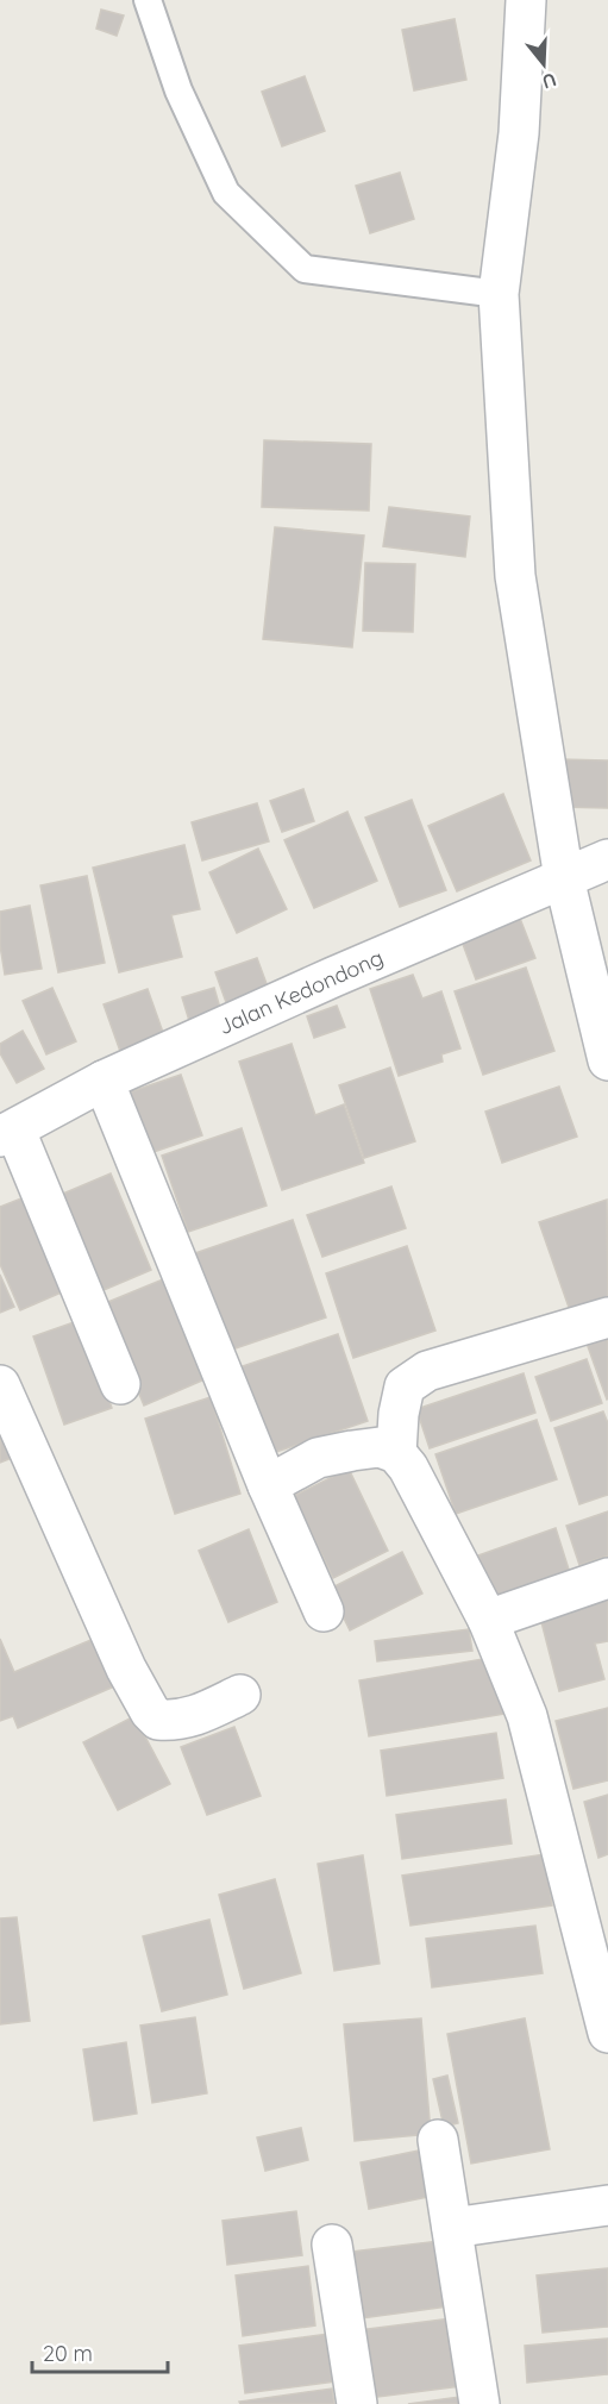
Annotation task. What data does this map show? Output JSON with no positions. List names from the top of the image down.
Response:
{
  "streets": {
    "street": ["Jalan Kedondong"]
  },
  "scale_bar": "20 m",
  "north": "bottom"
}
